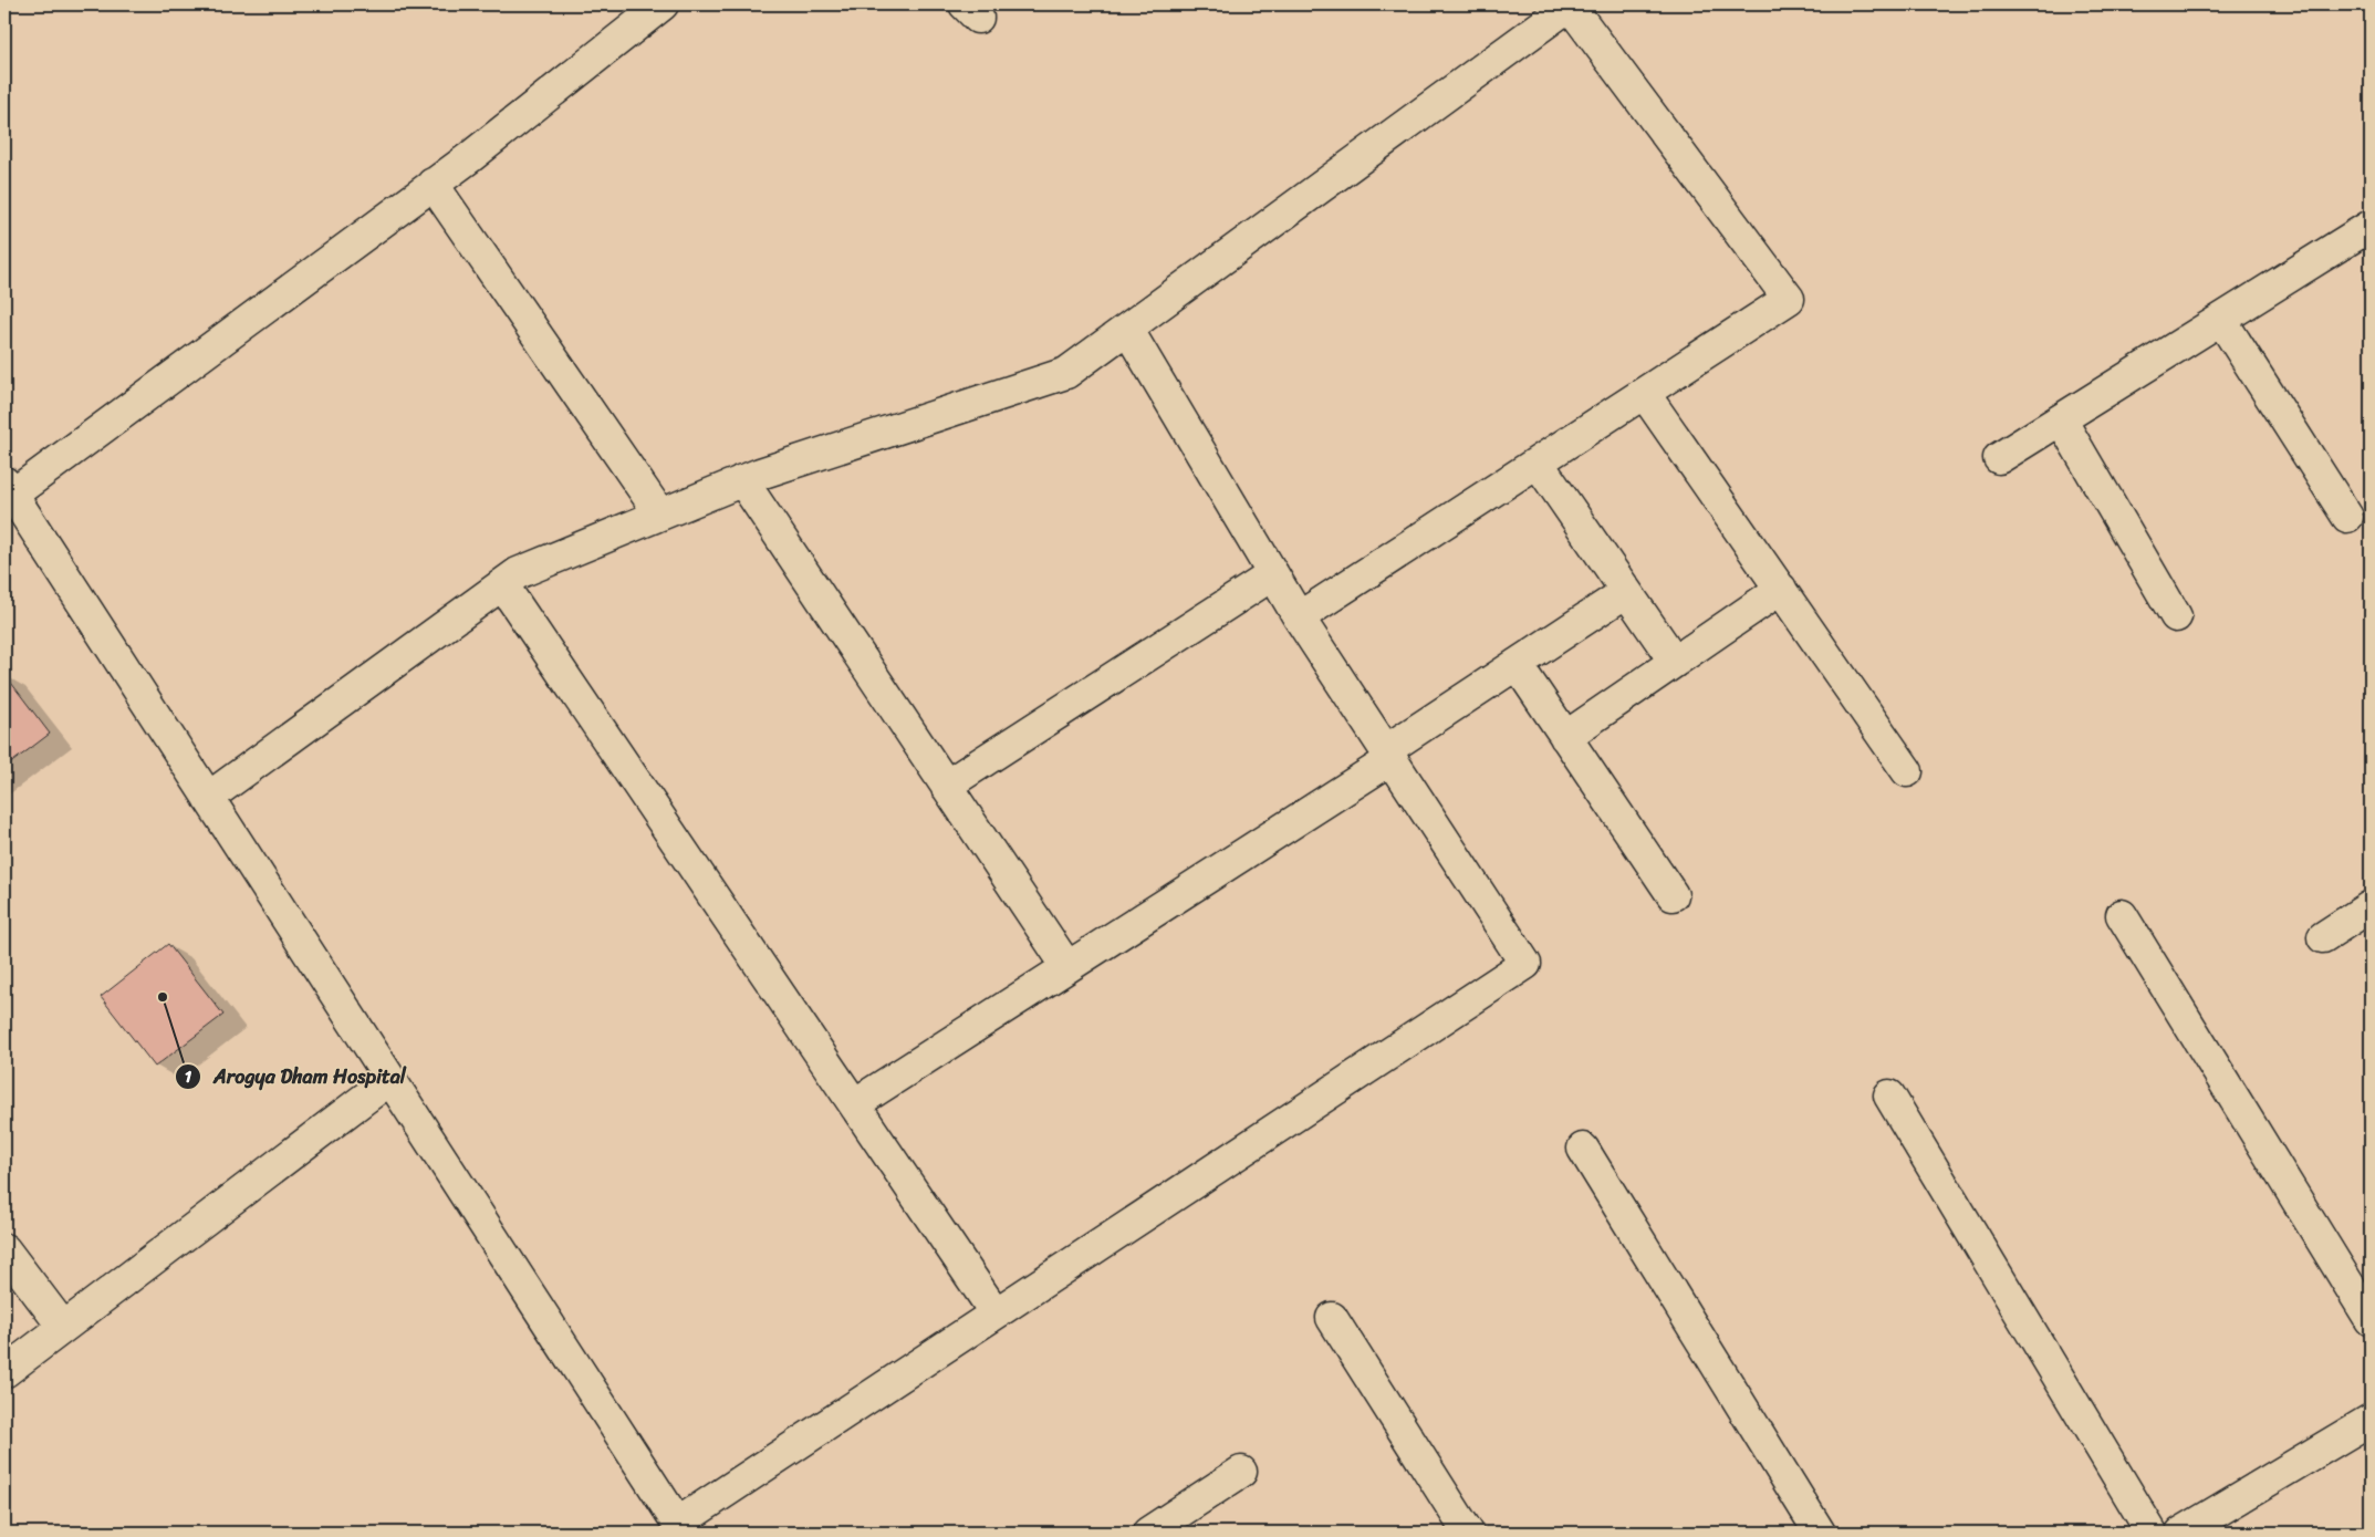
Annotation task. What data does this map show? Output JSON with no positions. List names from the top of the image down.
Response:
{
  "places": ["Arogya Dham Hospital"]
}
